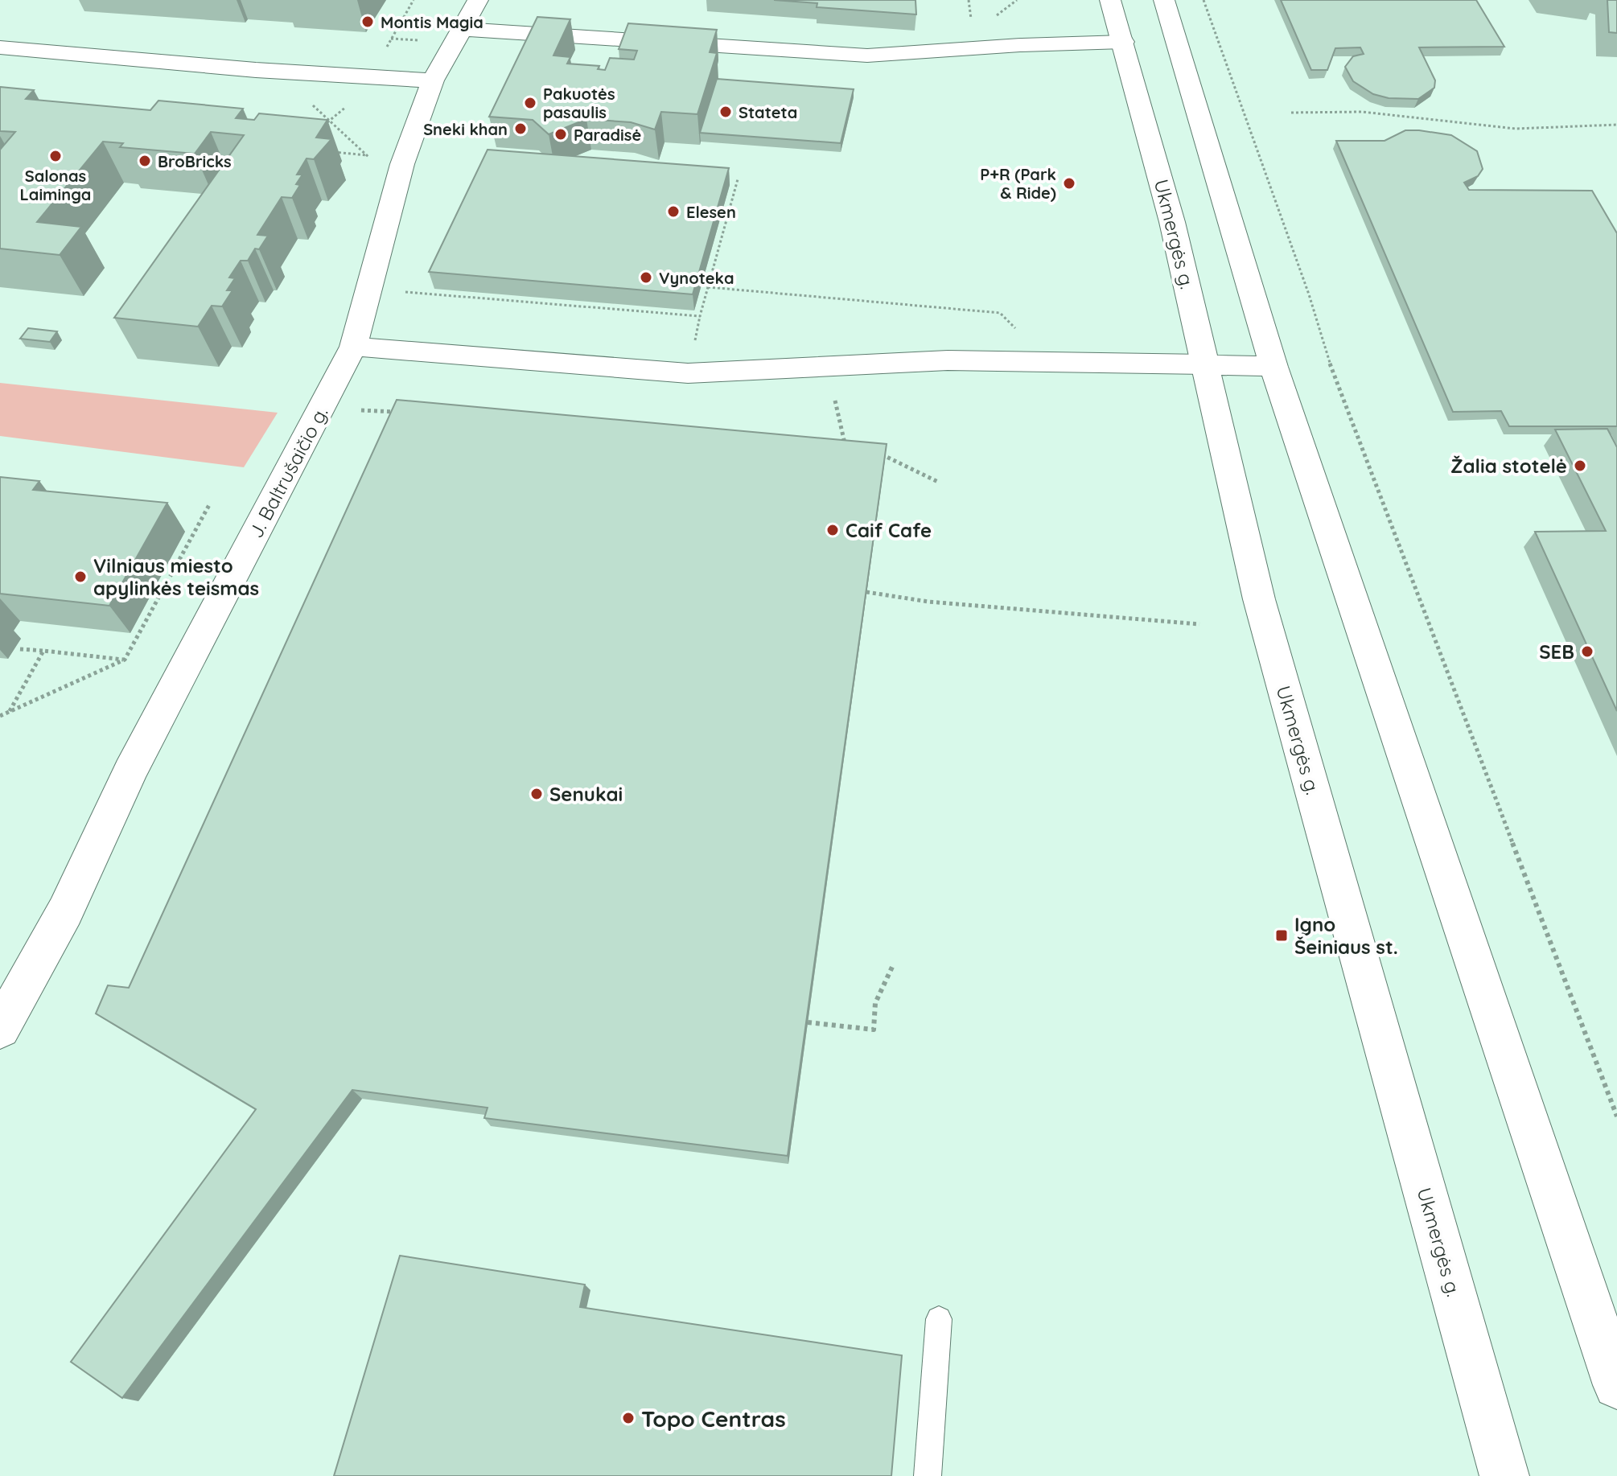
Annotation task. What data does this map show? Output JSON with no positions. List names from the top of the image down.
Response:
{
  "streets": {
    "main road": ["Ukmergės g.", "J. Baltrušaičio g."]
  },
  "places": {
    "other": [
      "Montis Magia",
      "Pakuotės pasaulis",
      "Stateta",
      "Sneki khan",
      "Paradisė",
      "Salonas Laiminga",
      "BroBricks",
      "P+R (Park & Ride)",
      "Elesen",
      "Vynoteka",
      "Žalia stotelė",
      "Caif Cafe",
      "Vilniaus miesto apylinkės teismas",
      "SEB",
      "Senukai",
      "Topo Centras"
    ],
    "transit": ["Igno Šeiniaus st."]
  }
}
